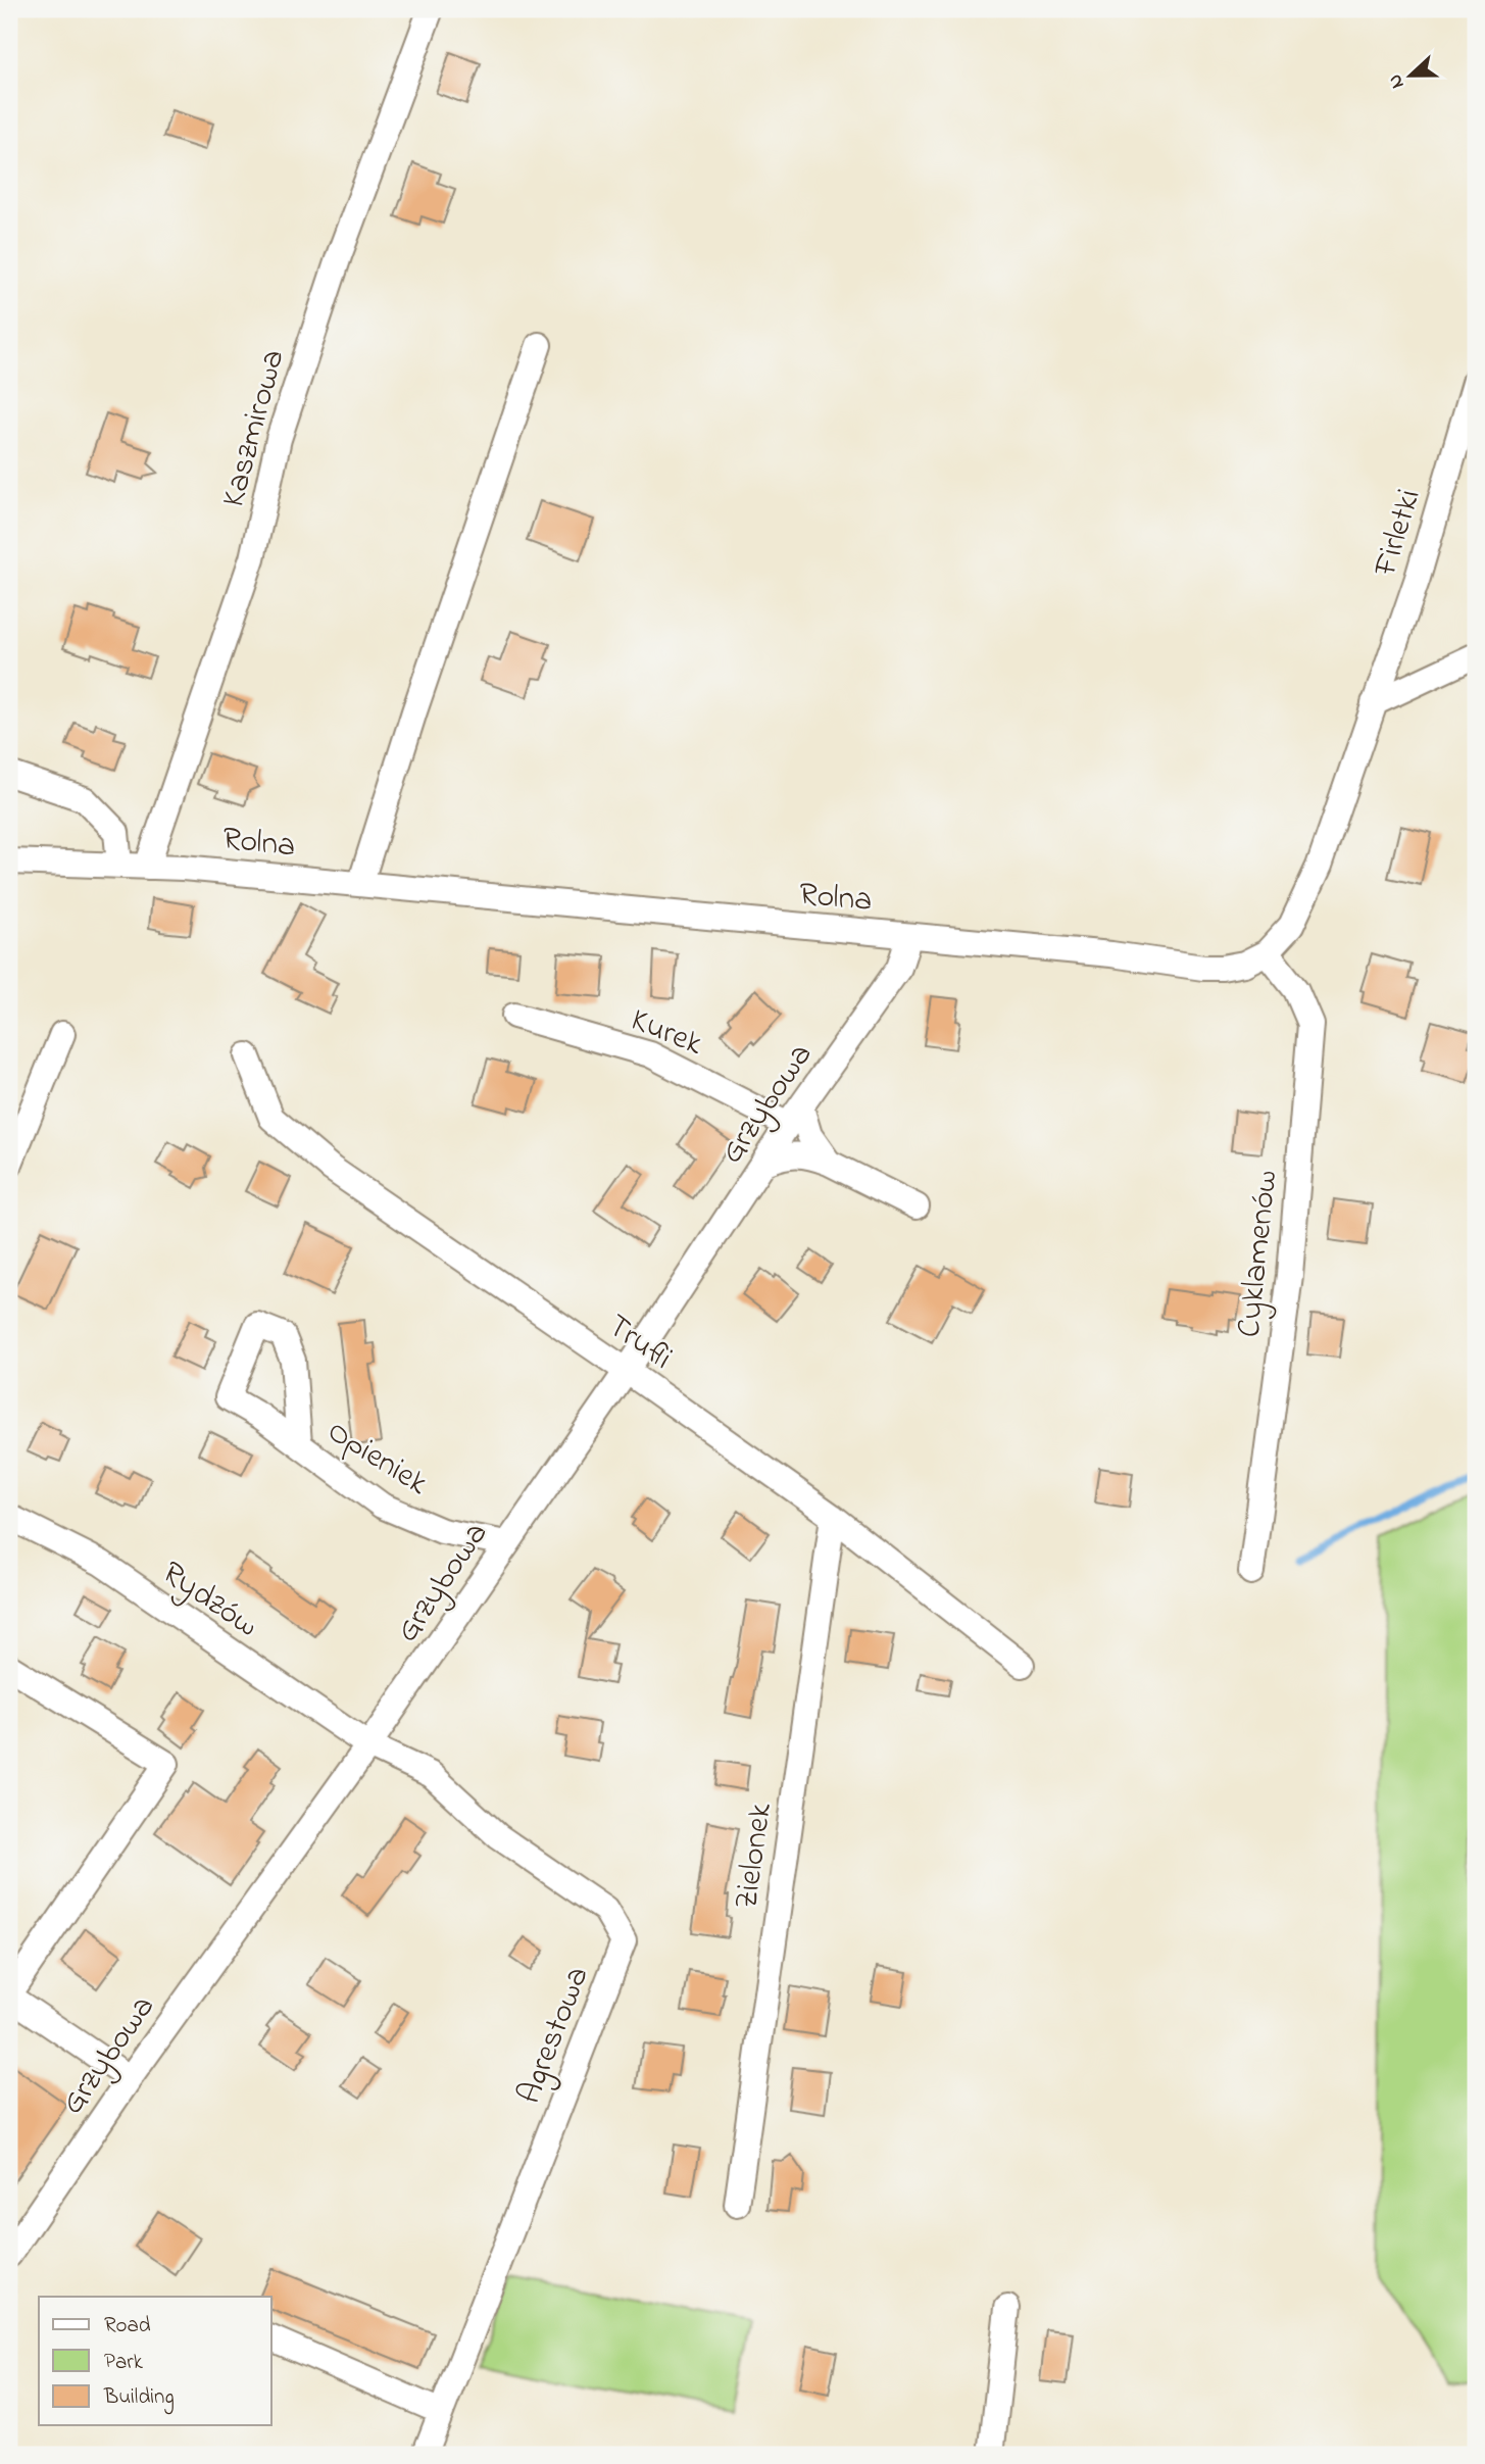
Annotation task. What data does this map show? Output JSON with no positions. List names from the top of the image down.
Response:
{
  "streets": {
    "street": [
      "Kaszmirowa",
      "Firletki",
      "Rolna",
      "Kurek",
      "Grzybowa",
      "Cyklamenów",
      "Trufli",
      "Opieniek",
      "Rydzów",
      "Zielonek",
      "Agrestowa"
    ]
  },
  "crossings": [
    ["Kaszmirowa", "Rolna"],
    ["Firletki", "Rolna"],
    ["Rolna", "Grzybowa"],
    ["Rolna", "Cyklamenów"],
    ["Kurek", "Grzybowa"],
    ["Grzybowa", "Trufli"],
    ["Grzybowa", "Opieniek"],
    ["Grzybowa", "Rydzów"],
    ["Grzybowa", "Agrestowa"],
    ["Trufli", "Zielonek"],
    ["Rydzów", "Agrestowa"]
  ],
  "legend": ["Road", "Park", "Building"],
  "north": "left"
}
